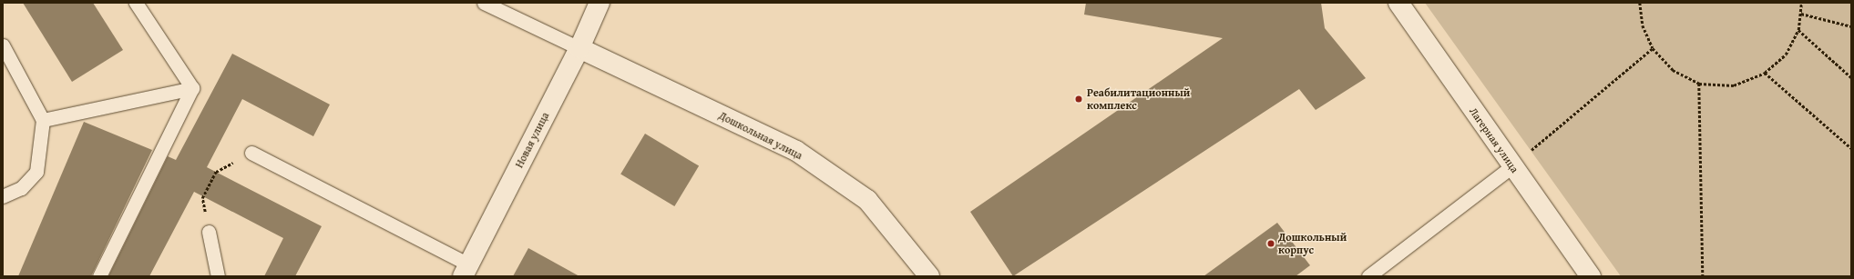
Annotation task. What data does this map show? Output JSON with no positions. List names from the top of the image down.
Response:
{
  "streets": {
    "street": ["Дошкольная улица", "Новая улица", "Лагерная улица"]
  },
  "crossings": [
    ["Дошкольная улица", "Новая улица"]
  ],
  "places": ["Реабилитационный комплекс", "Дошкольный корпус"]
}
